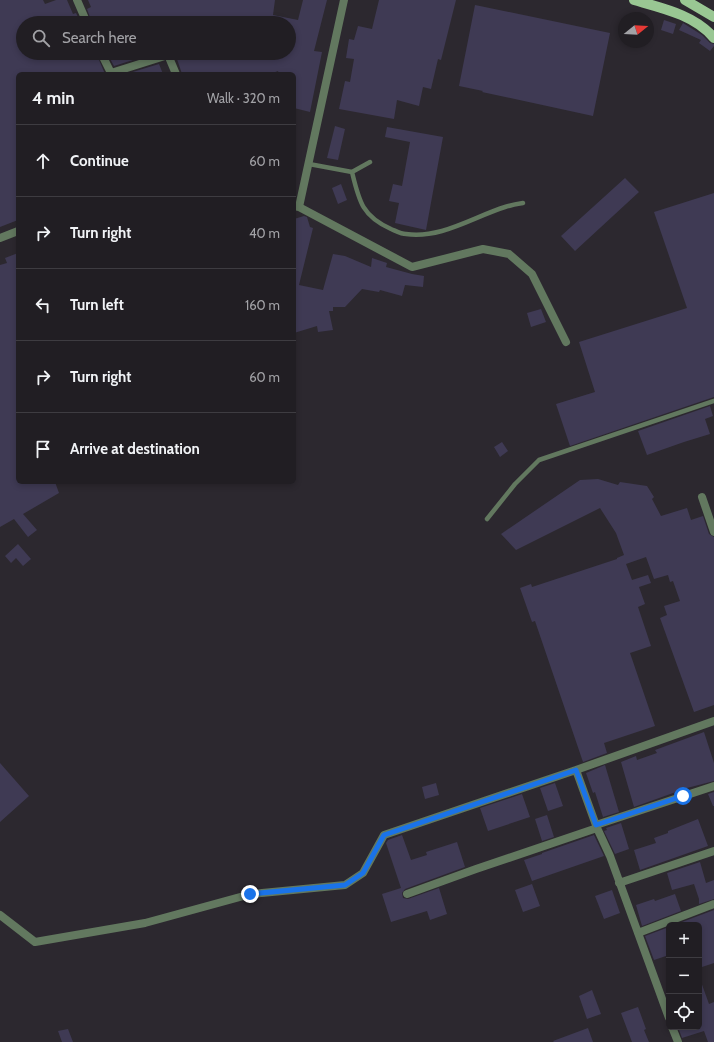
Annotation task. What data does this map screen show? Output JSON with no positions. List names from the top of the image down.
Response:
{
  "north": "right",
  "page": {
    "search": "Search here",
    "heading": ["4 min", "Walk · 320 m"],
    "list": [
      ["Continue", "60 m"],
      ["Turn right", "40 m"],
      ["Turn left", "160 m"],
      ["Turn right", "60 m"],
      "Arrive at destination"
    ],
    "map_buttons": ["+", "−"]
  }
}
